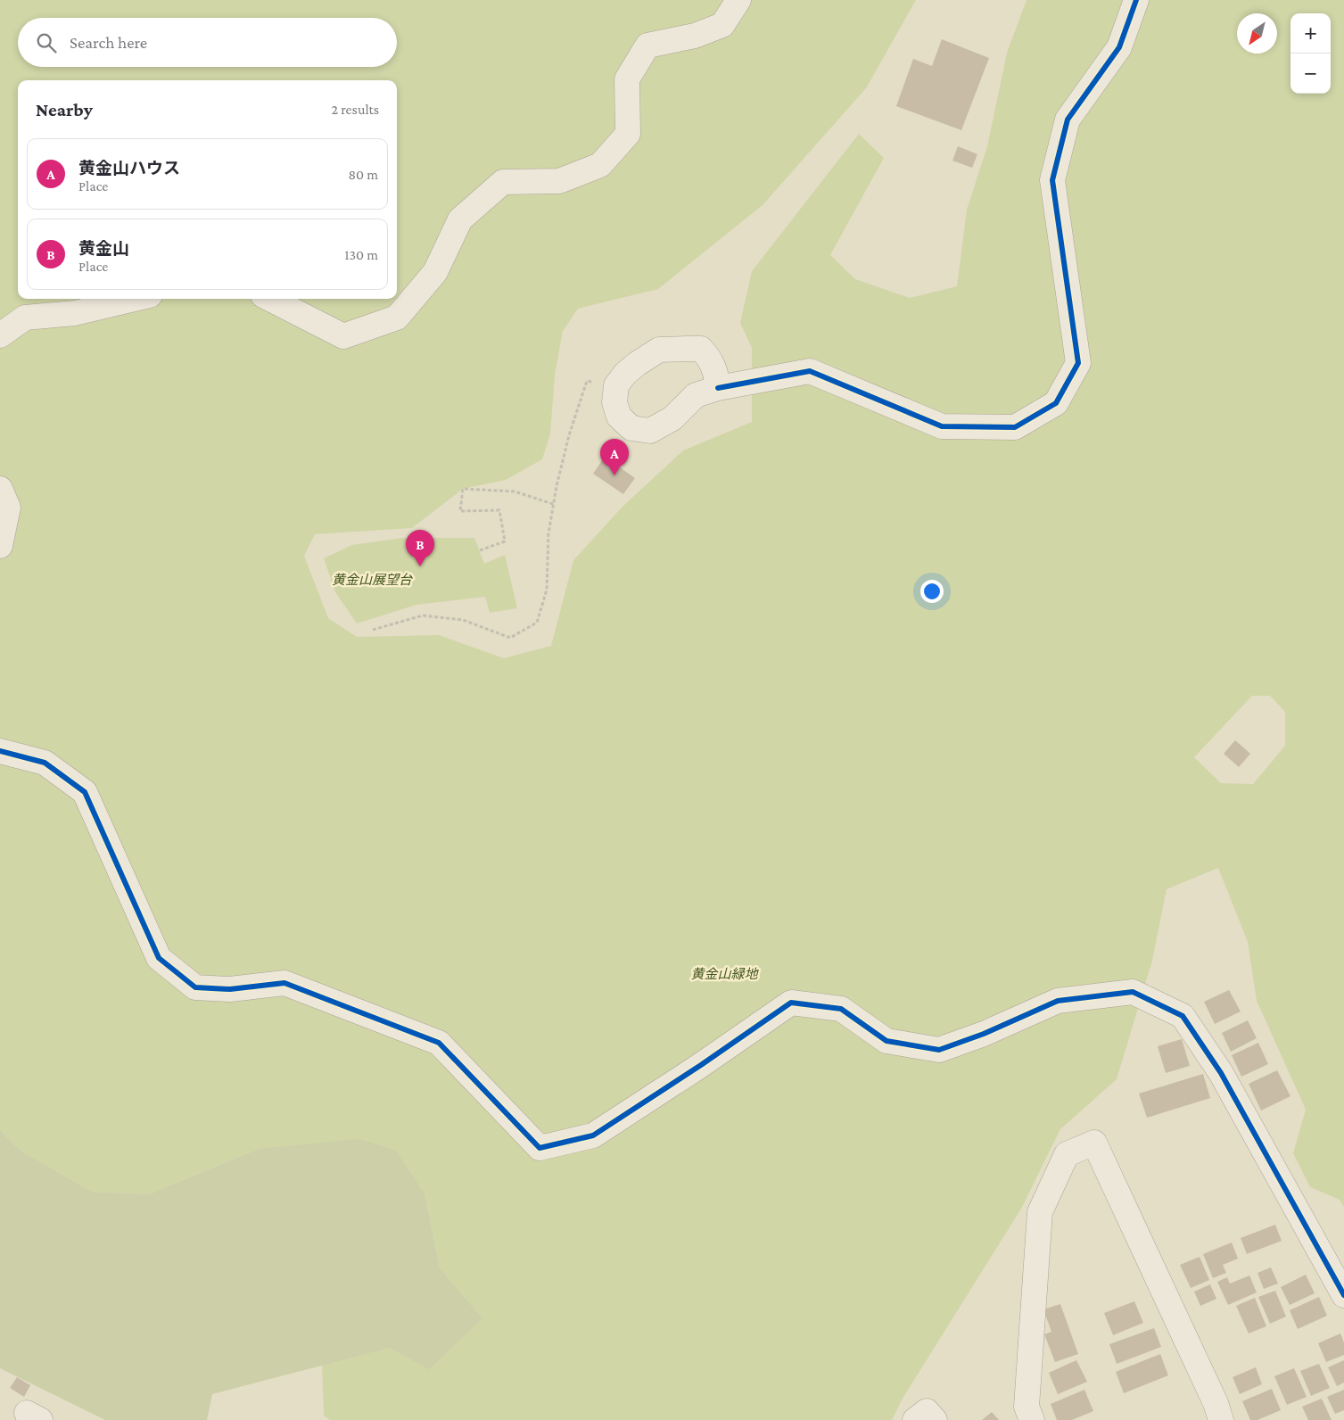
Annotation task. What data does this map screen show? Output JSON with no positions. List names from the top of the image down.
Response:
{
  "parks": ["黄金山展望台", "黄金山緑地"],
  "north": "bottom left",
  "page": {
    "map_buttons": ["+", "−"],
    "search": "Search here",
    "heading": ["Nearby", "2 results"],
    "list": [
      {
        "mark": "A",
        "name": "黄金山ハウス",
        "note": "Place",
        "value": "80 m"
      },
      {
        "mark": "B",
        "name": "黄金山",
        "note": "Place",
        "value": "130 m"
      }
    ],
    "pins": ["A", "B"]
  }
}
